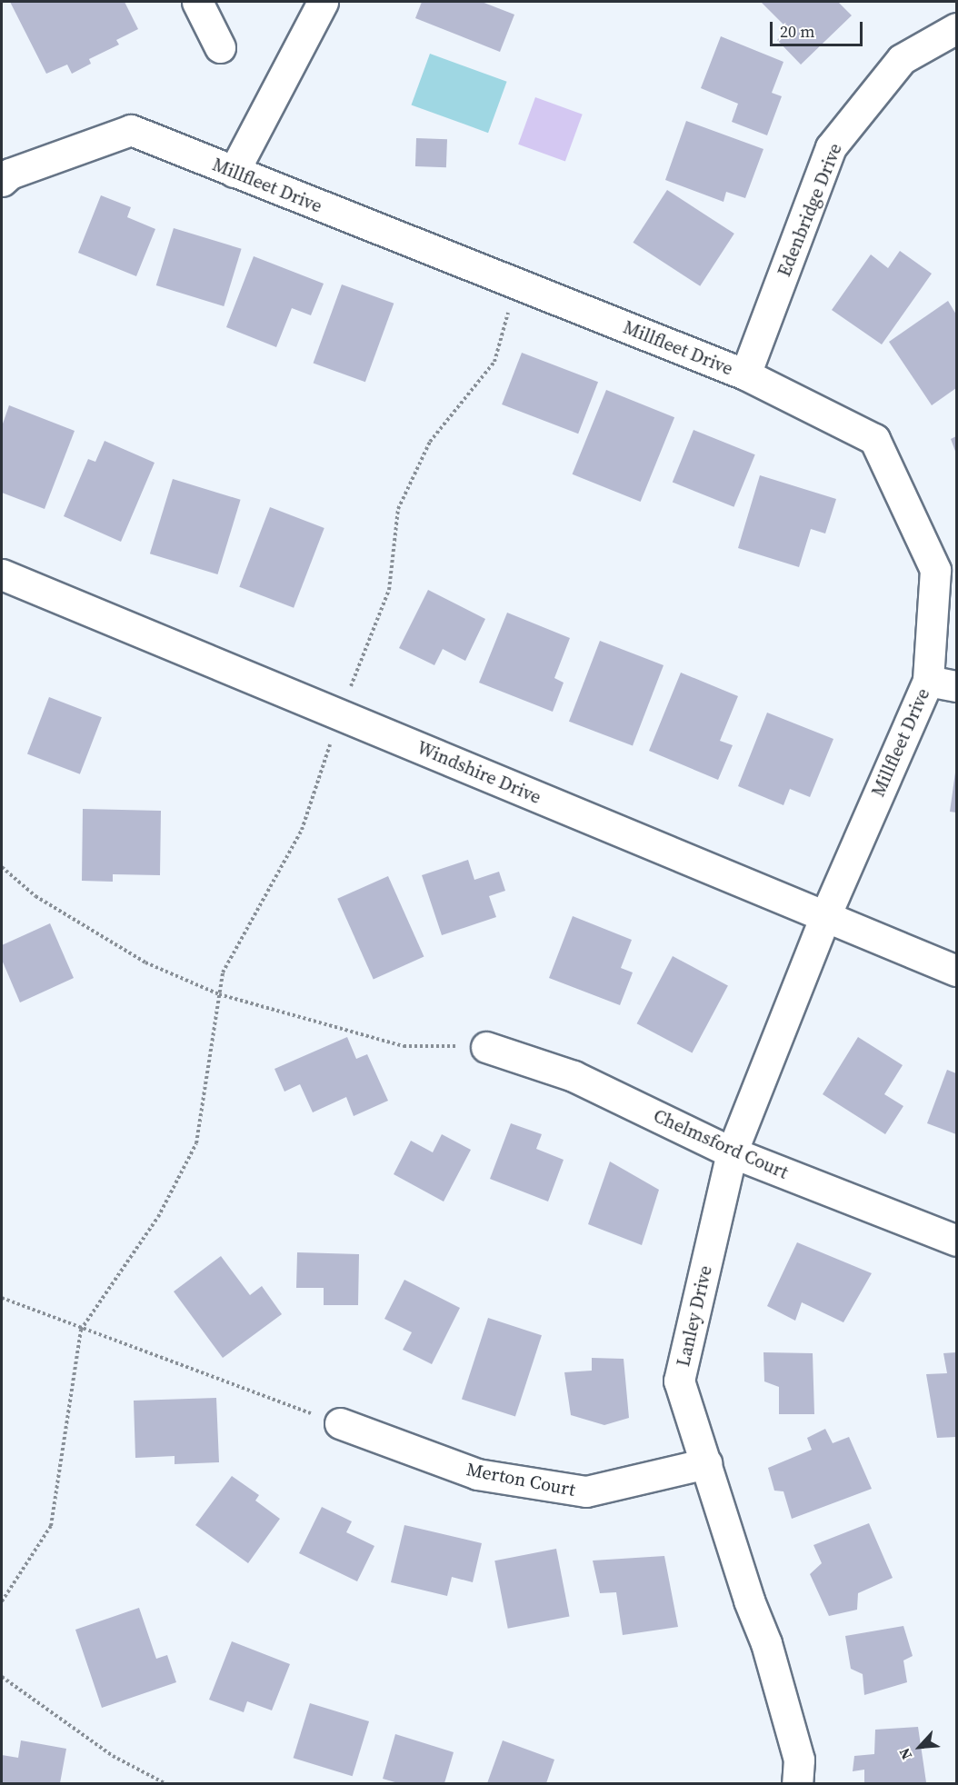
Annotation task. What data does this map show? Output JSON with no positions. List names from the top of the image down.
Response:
{
  "streets": {
    "street": [
      "Millfleet Drive",
      "Edenbridge Drive",
      "Windshire Drive",
      "Chelmsford Court",
      "Lanley Drive",
      "Merton Court"
    ]
  },
  "crossings": [
    ["Millfleet Drive", "Edenbridge Drive"],
    ["Millfleet Drive", "Windshire Drive"],
    ["Millfleet Drive", "Lanley Drive"],
    ["Windshire Drive", "Lanley Drive"],
    ["Chelmsford Court", "Lanley Drive"],
    ["Lanley Drive", "Merton Court"]
  ],
  "scale_bar": "20 m",
  "north": "bottom left"
}
